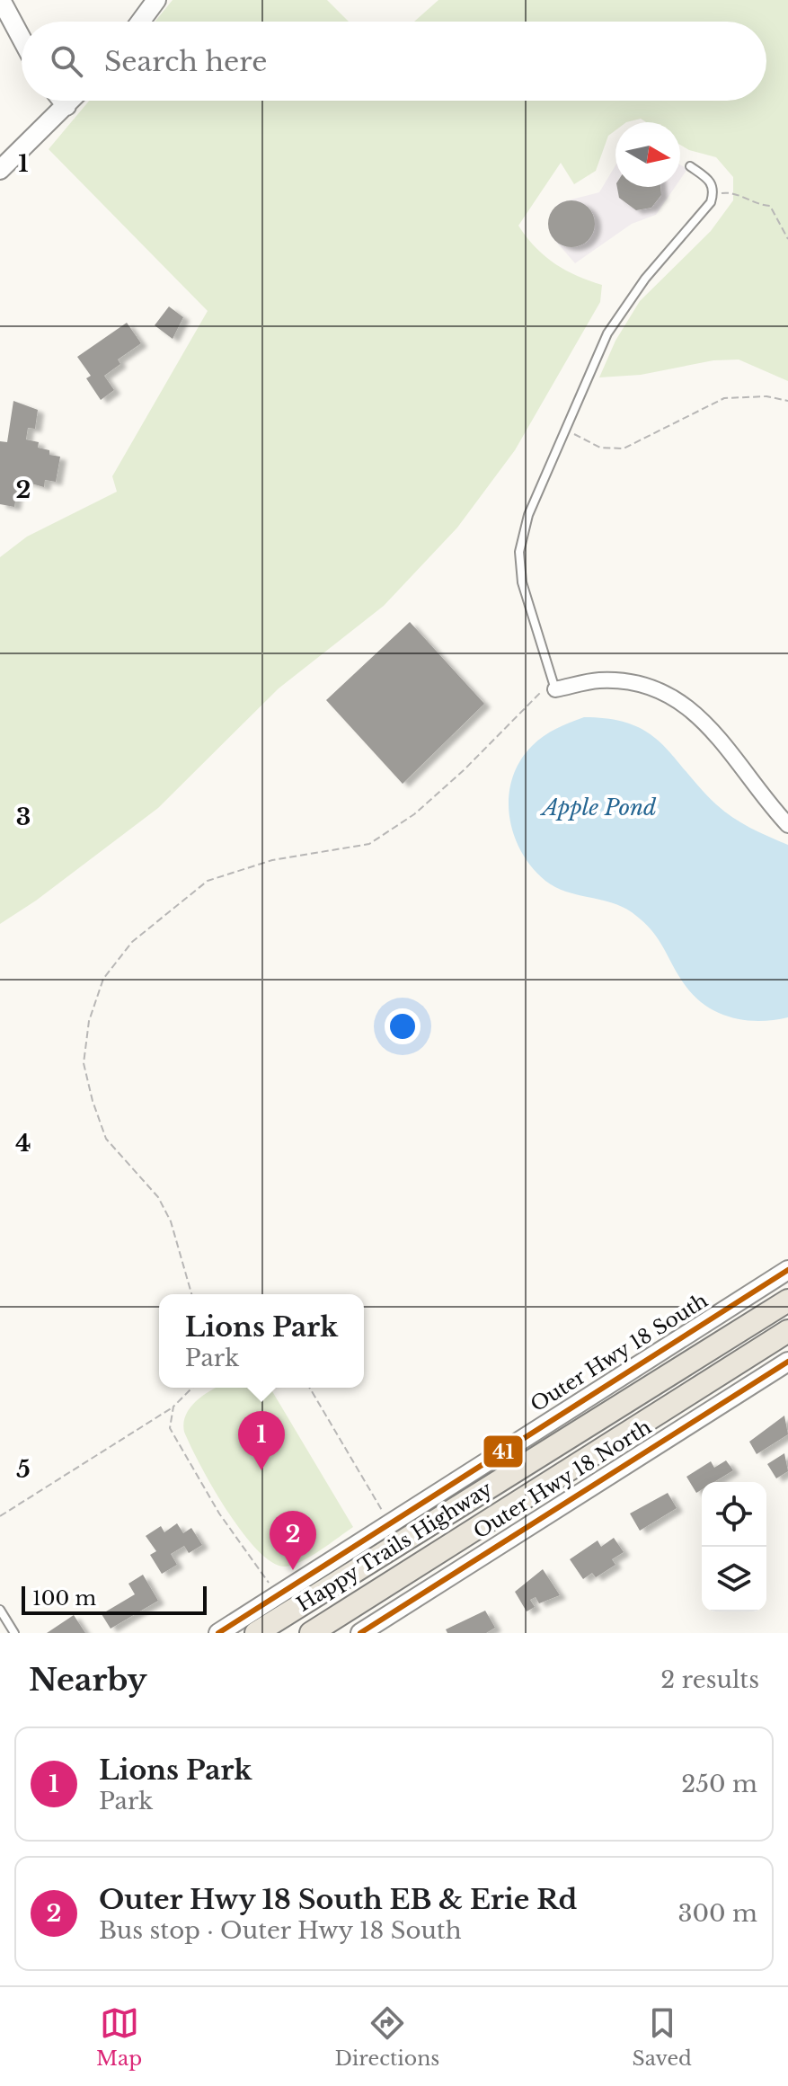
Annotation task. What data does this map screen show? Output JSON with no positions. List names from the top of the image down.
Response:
{
  "streets": {
    "main road": ["Happy Trails Highway"],
    "street": ["Outer Hwy 18 South", "Outer Hwy 18 North"]
  },
  "water": ["Apple Pond"],
  "lines": ["transit line 41"],
  "scale_bar": "100 m",
  "north": "right",
  "page": {
    "search": "Search here",
    "popup": ["Lions Park", "Park"],
    "pins": ["1", "2"],
    "scale": "100 m",
    "heading": ["Nearby", "2 results"],
    "list": [
      {
        "mark": "1",
        "name": "Lions Park",
        "note": "Park",
        "value": "250 m"
      },
      {
        "mark": "2",
        "name": "Outer Hwy 18 South EB & Erie Rd",
        "note": "Bus stop · Outer Hwy 18 South",
        "value": "300 m"
      }
    ],
    "nav": ["Map", "Directions", "Saved"]
  },
  "grid": {
    "rows": [
      "1",
      "2",
      "3",
      "4",
      "5"
    ]
  }
}
